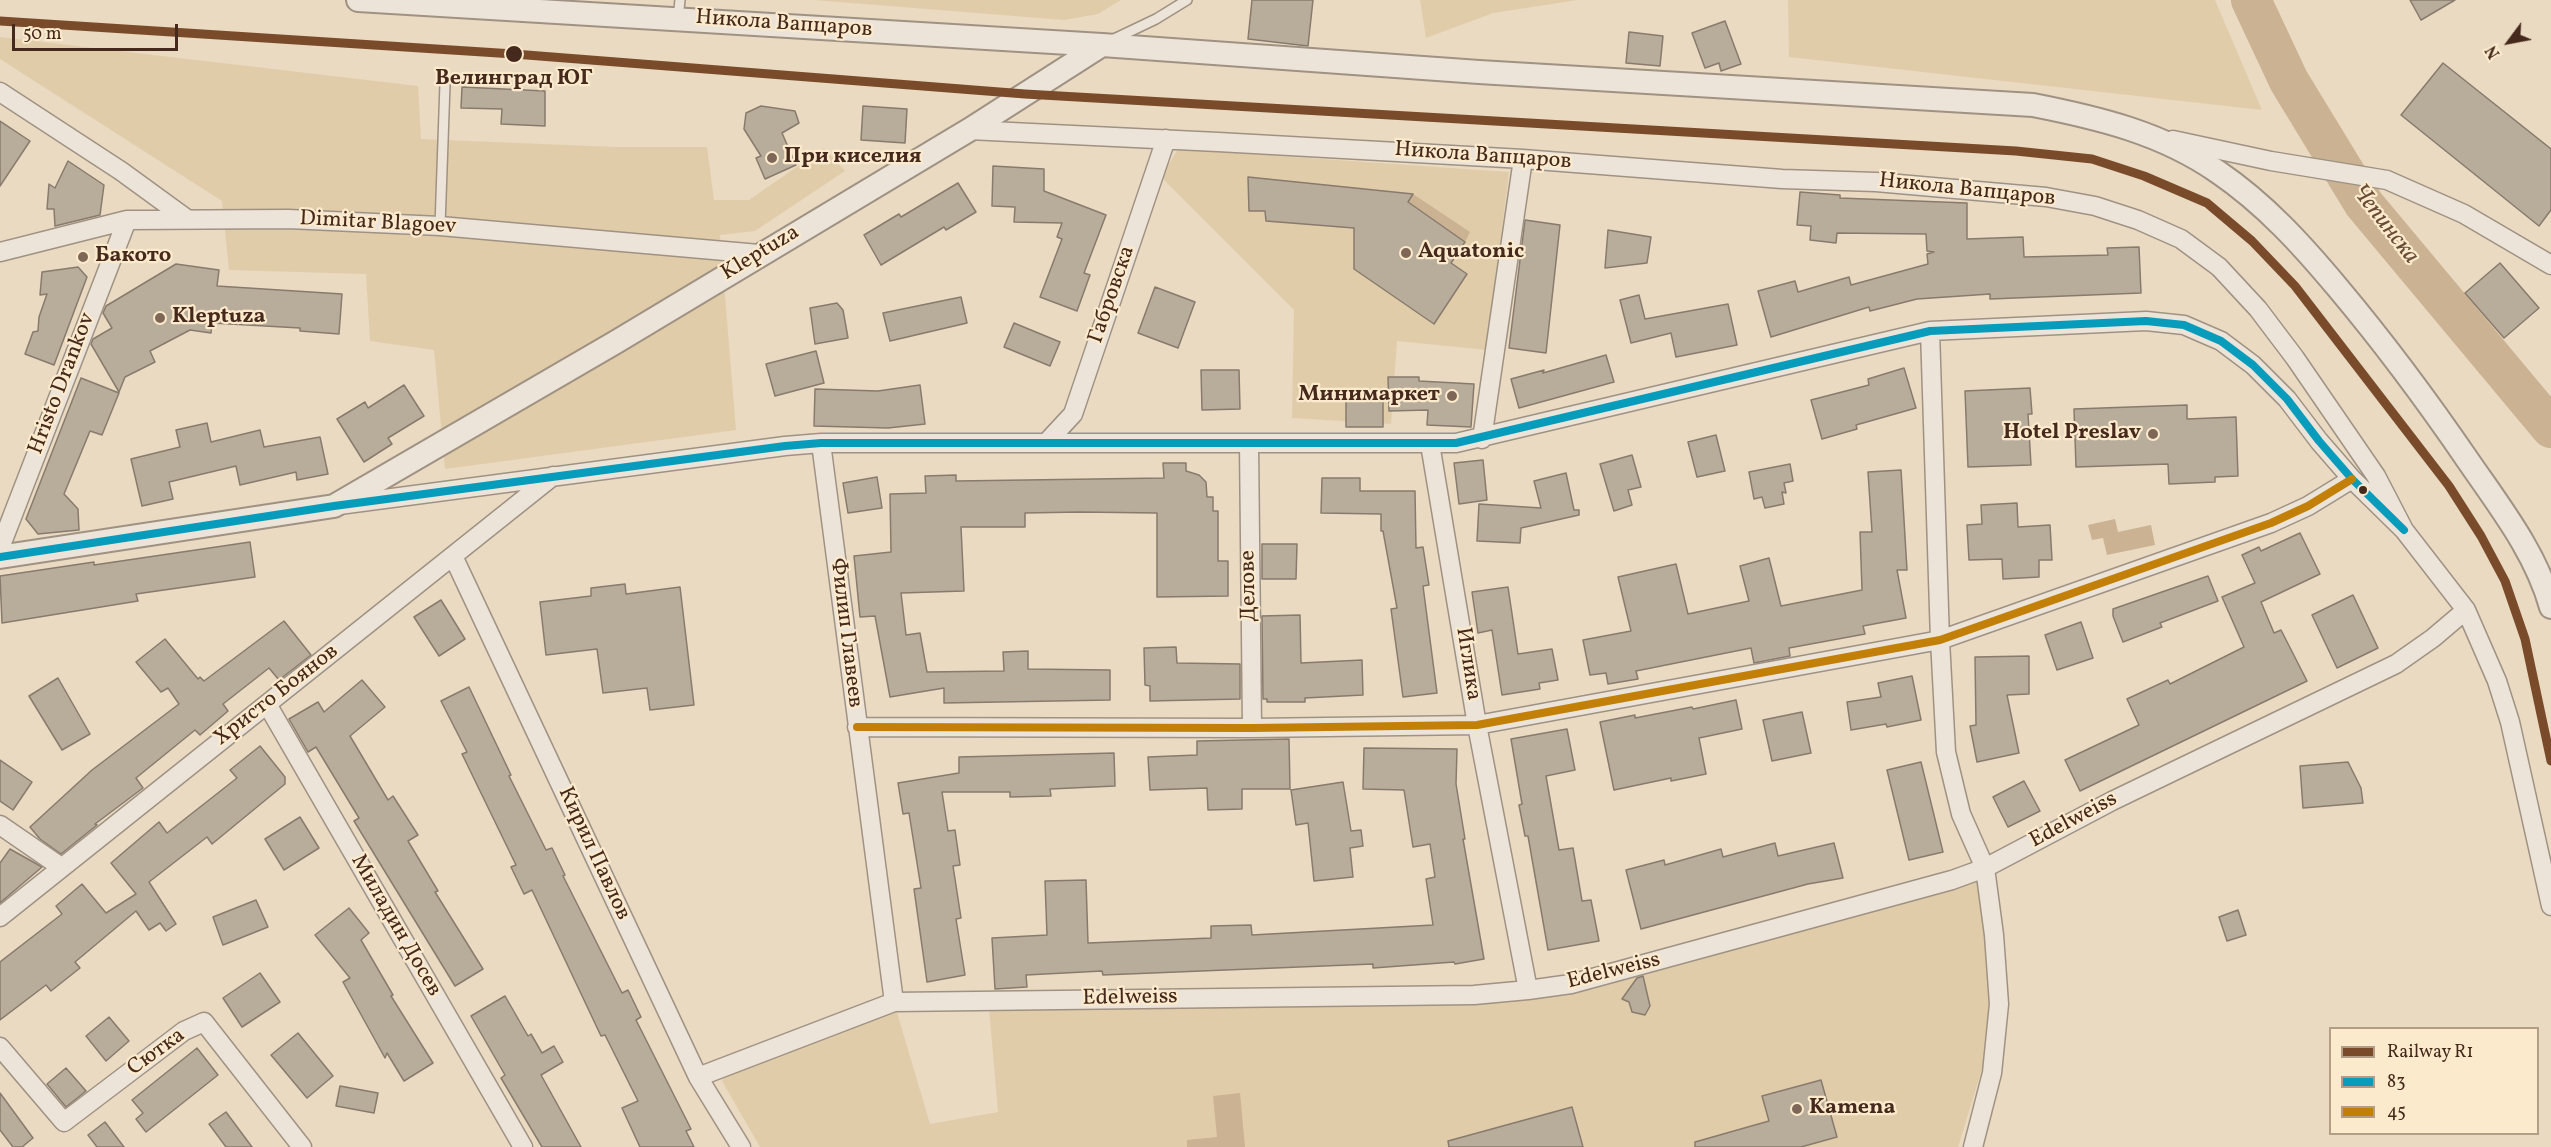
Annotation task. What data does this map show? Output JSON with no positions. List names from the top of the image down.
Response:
{
  "streets": {
    "street": [
      "Никола Вапцаров",
      "Dimitar Blagoev",
      "Kleptuza",
      "Габровска",
      "Hristo Drankov",
      "Делове",
      "Филип Главеев",
      "Иглика",
      "Христо Боянов",
      "Edelweiss",
      "Кирил Павлов",
      "Миладин Досев",
      "Сютка"
    ]
  },
  "crossings": [
    ["Никола Вапцаров", "Kleptuza"],
    ["Никола Вапцаров", "Габровска"],
    ["Никола Вапцаров", "Edelweiss"],
    ["Dimitar Blagoev", "Kleptuza"],
    ["Dimitar Blagoev", "Hristo Drankov"],
    ["Филип Главеев", "Edelweiss"],
    ["Иглика", "Edelweiss"],
    ["Христо Боянов", "Кирил Павлов"],
    ["Христо Боянов", "Миладин Досев"],
    ["Edelweiss", "Кирил Павлов"]
  ],
  "water": ["Чепинска"],
  "places": [
    "Велинград ЮГ",
    "При киселия",
    "Aquatonic",
    "Бакото",
    "Kleptuza",
    "Минимаркет",
    "Hotel Preslav",
    "Kamena"
  ],
  "lines": ["rail line R1", "transit line 83", "transit line 45"],
  "legend": ["Railway R1", "83", "45"],
  "scale_bar": "50 m",
  "north": "bottom left"
}
